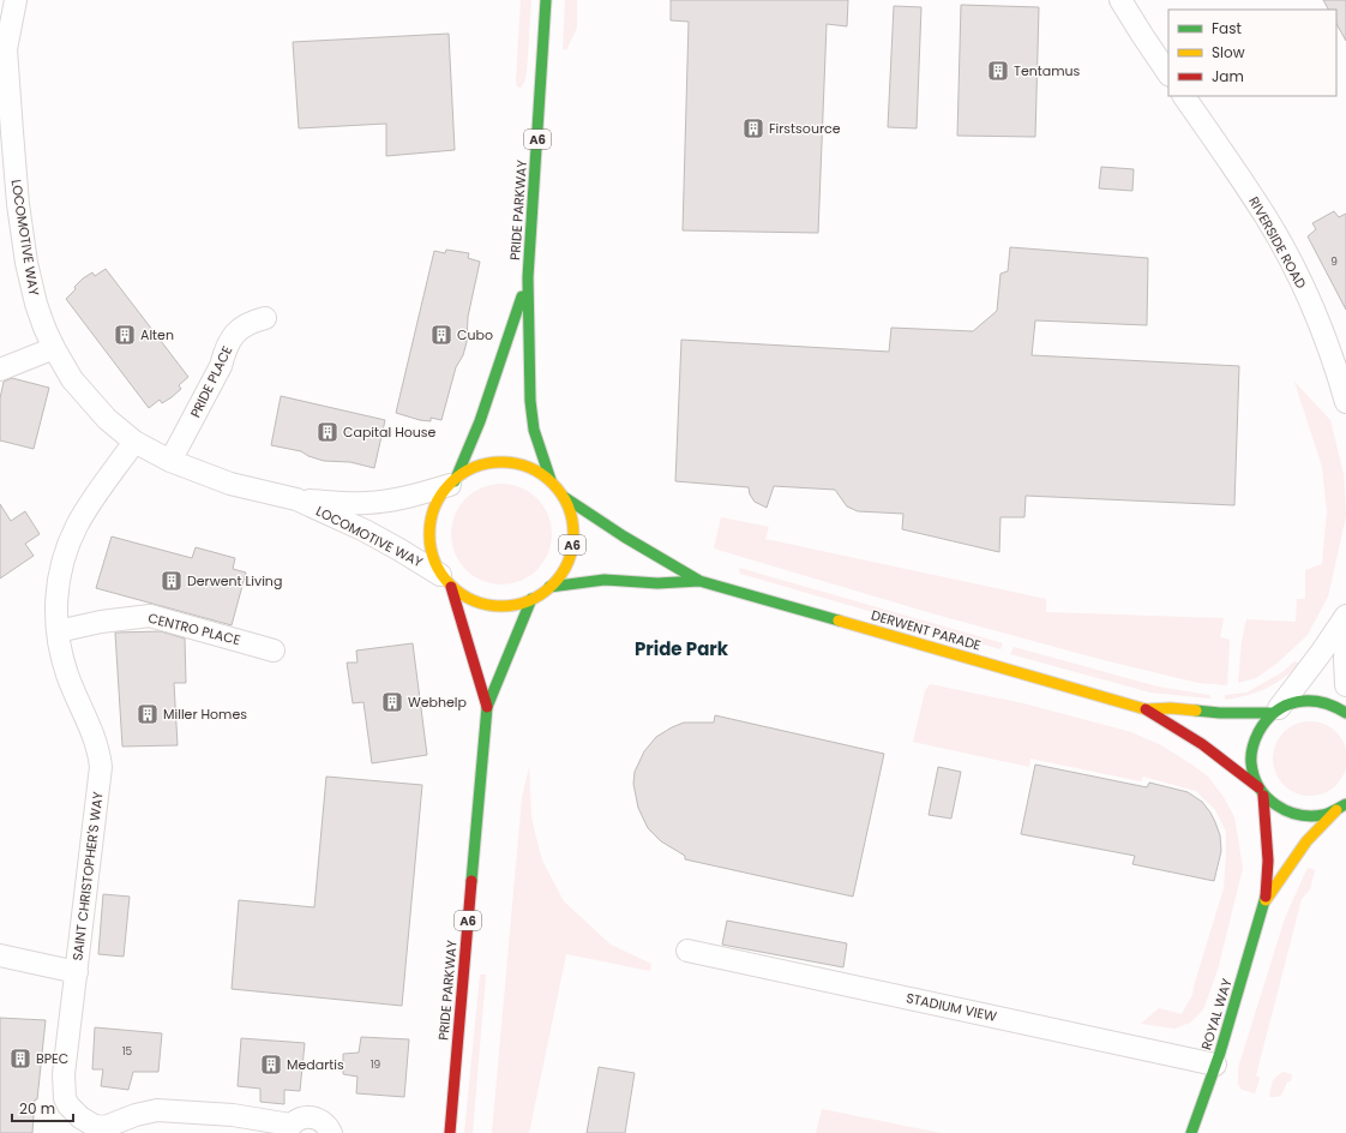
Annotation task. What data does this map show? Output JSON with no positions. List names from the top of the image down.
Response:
{
  "streets": {
    "main road": [
      "A6",
      "PRIDE PARKWAY",
      "DERWENT PARADE",
      "ROYAL WAY"
    ],
    "street": [
      "LOCOMOTIVE WAY",
      "RIVERSIDE ROAD",
      "PRIDE PLACE",
      "CENTRO PLACE",
      "SAINT CHRISTOPHER'S WAY",
      "STADIUM VIEW"
    ]
  },
  "crossings": [
    ["A6", "PRIDE PARKWAY"],
    ["A6", "LOCOMOTIVE WAY"],
    ["A6", "DERWENT PARADE"],
    ["PRIDE PARKWAY", "LOCOMOTIVE WAY"],
    ["PRIDE PARKWAY", "DERWENT PARADE"],
    ["LOCOMOTIVE WAY", "PRIDE PLACE"],
    ["LOCOMOTIVE WAY", "DERWENT PARADE"],
    ["LOCOMOTIVE WAY", "SAINT CHRISTOPHER'S WAY"],
    ["CENTRO PLACE", "SAINT CHRISTOPHER'S WAY"],
    ["DERWENT PARADE", "ROYAL WAY"],
    ["STADIUM VIEW", "ROYAL WAY"]
  ],
  "districts": ["Pride Park"],
  "places": {
    "building": [
      "Tentamus",
      "Firstsource",
      "Alten",
      "Cubo",
      "Capital House",
      "Derwent Living",
      "Webhelp",
      "Miller Homes",
      "BPEC",
      "Medartis"
    ]
  },
  "house_numbers": ["9", "15", "19"],
  "legend": ["Fast", "Slow", "Jam"],
  "scale_bar": "20 m"
}
